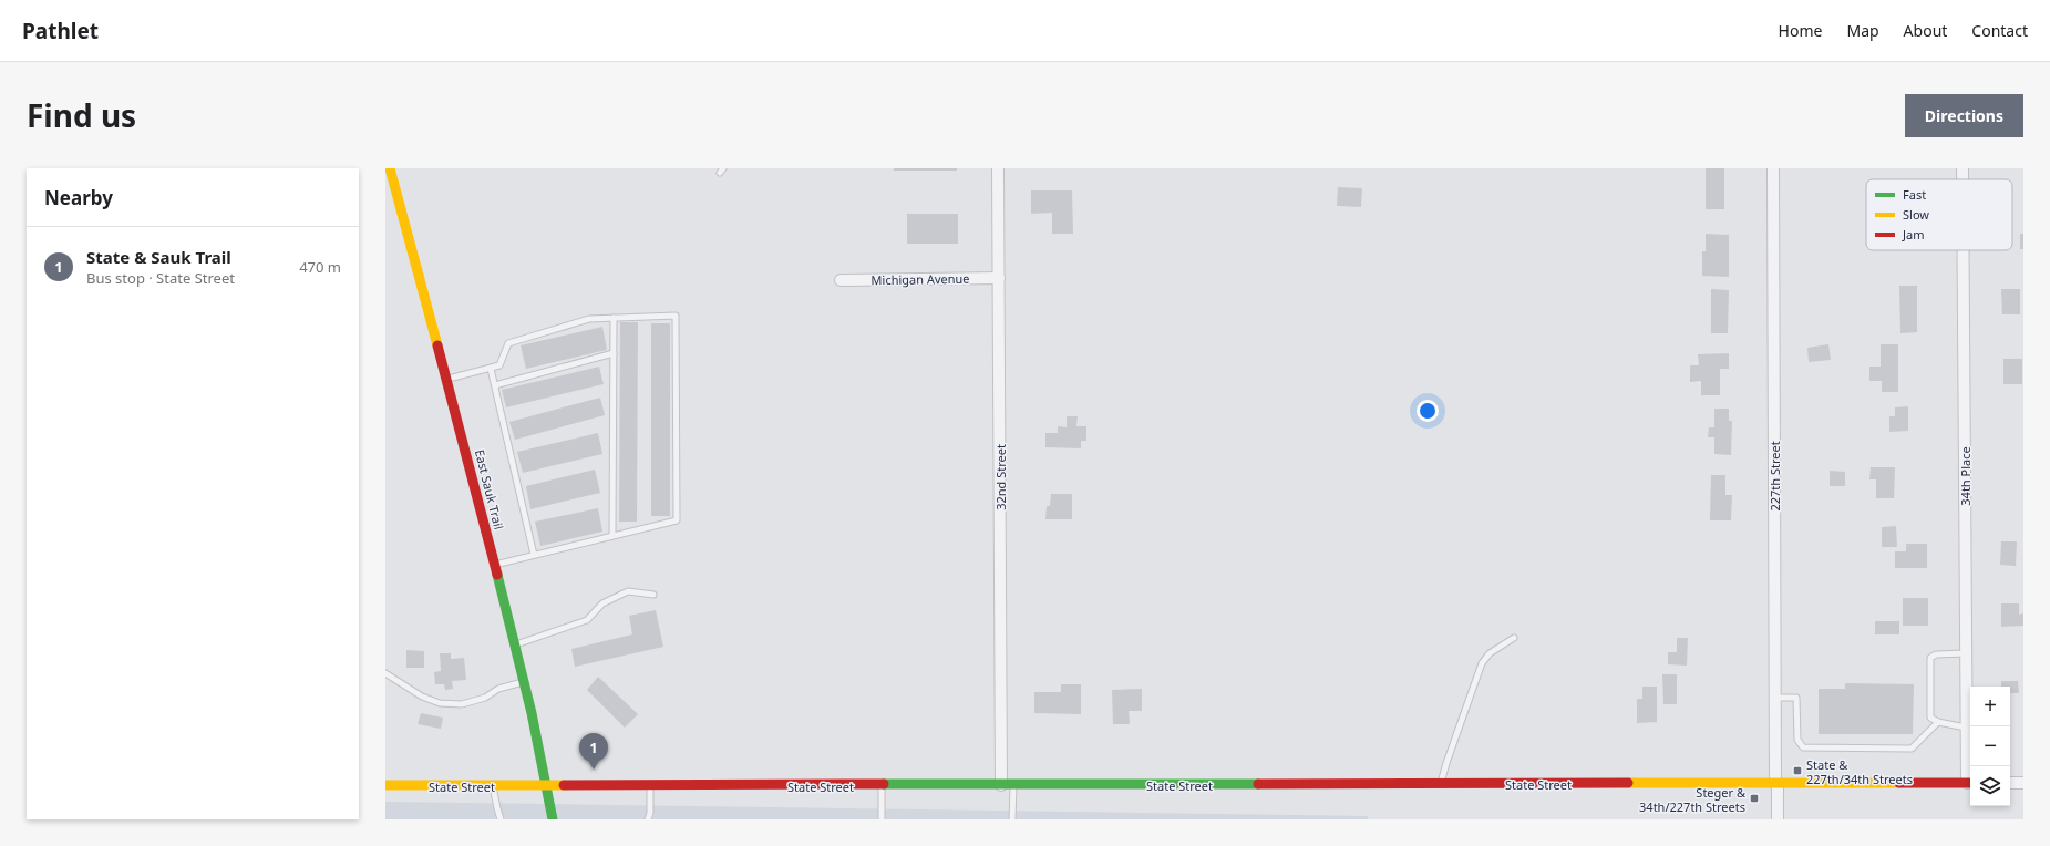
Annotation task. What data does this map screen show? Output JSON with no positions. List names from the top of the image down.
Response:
{
  "streets": {
    "street": [
      "Michigan Avenue",
      "227th Street",
      "34th Place",
      "32nd Street",
      "East Sauk Trail",
      "State Street"
    ]
  },
  "crossings": [
    ["Michigan Avenue", "32nd Street"],
    ["227th Street", "State Street"],
    ["34th Place", "State Street"],
    ["32nd Street", "State Street"],
    ["East Sauk Trail", "State Street"]
  ],
  "places": {
    "transit": ["State & 227th/34th Streets", "Steger & 34th/227th Streets"]
  },
  "legend": ["Fast", "Slow", "Jam"],
  "page": {
    "header": "Pathlet",
    "nav": [
      "Home",
      "Map",
      "About",
      "Contact"
    ],
    "title": "Find us",
    "buttons": "Directions",
    "heading": "Nearby",
    "list": [
      {
        "mark": "1",
        "name": "State & Sauk Trail",
        "note": "Bus stop · State Street",
        "value": "470 m"
      }
    ],
    "map_buttons": ["+", "−"],
    "pins": "1"
  }
}
